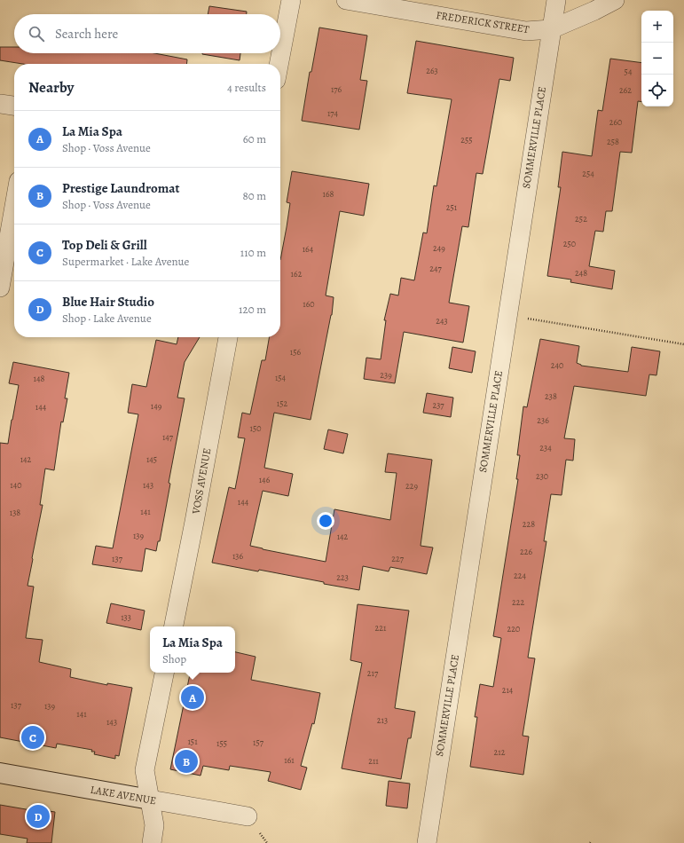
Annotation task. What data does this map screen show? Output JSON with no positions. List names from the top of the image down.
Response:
{
  "streets": {
    "street": [
      "FREDERICK STREET",
      "SOMMERVILLE PLACE",
      "VOSS AVENUE",
      "LAKE AVENUE"
    ]
  },
  "crossings": [
    ["FREDERICK STREET", "SOMMERVILLE PLACE"]
  ],
  "house_numbers": [
    "263",
    "54",
    "176",
    "262",
    "174",
    "260",
    "255",
    "258",
    "254",
    "168",
    "251",
    "252",
    "250",
    "249",
    "164",
    "247",
    "248",
    "162",
    "160",
    "243",
    "156",
    "240",
    "239",
    "154",
    "148",
    "238",
    "152",
    "237",
    "149",
    "144",
    "236",
    "150",
    "147",
    "234",
    "142",
    "145",
    "230",
    "146",
    "140",
    "143",
    "229",
    "144",
    "141",
    "138",
    "228",
    "139",
    "142",
    "226",
    "136",
    "137",
    "227",
    "224",
    "223",
    "222",
    "133",
    "221",
    "220",
    "217",
    "214",
    "137",
    "139",
    "141",
    "213",
    "143",
    "151",
    "157",
    "155",
    "212",
    "161",
    "211"
  ],
  "page": {
    "map_buttons": ["+", "−"],
    "search": "Search here",
    "heading": ["Nearby", "4 results"],
    "list": [
      {
        "mark": "A",
        "name": "La Mia Spa",
        "note": "Shop · Voss Avenue",
        "value": "60 m"
      },
      {
        "mark": "B",
        "name": "Prestige Laundromat",
        "note": "Shop · Voss Avenue",
        "value": "80 m"
      },
      {
        "mark": "C",
        "name": "Top Deli & Grill",
        "note": "Supermarket · Lake Avenue",
        "value": "110 m"
      },
      {
        "mark": "D",
        "name": "Blue Hair Studio",
        "note": "Shop · Lake Avenue",
        "value": "120 m"
      }
    ],
    "popup": ["La Mia Spa", "Shop"],
    "pins": [
      "A",
      "C",
      "B",
      "D"
    ]
  }
}
